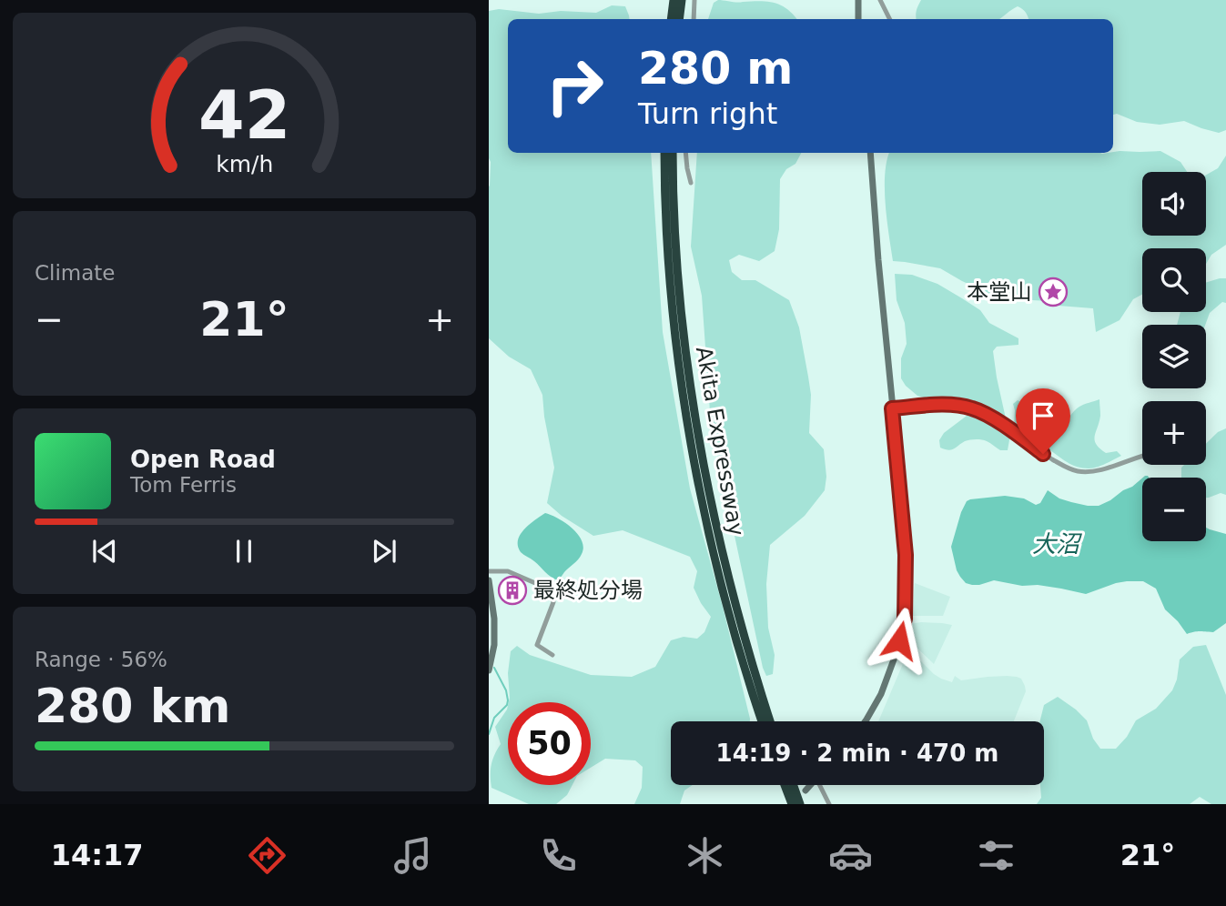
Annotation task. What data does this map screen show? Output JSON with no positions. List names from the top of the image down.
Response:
{
  "streets": {
    "highway": ["Akita Expressway"]
  },
  "water": ["大沼"],
  "places": {
    "place": ["本堂山"],
    "building": ["最終処分場"]
  },
  "page": {
    "turn": ["280 m", "Turn right"],
    "map_buttons": ["+", "−"],
    "tile": [
      "Climate",
      ["Range · 56%", "280 km"]
    ],
    "heat": ["−", "21°", "+"],
    "song": ["Open Road", "Tom Ferris"],
    "limit": "50",
    "trip": "14:19 · 2 min · 470 m",
    "tabs": ["14:17", "21°"],
    "gauge": ["42", "km/h"]
  }
}
